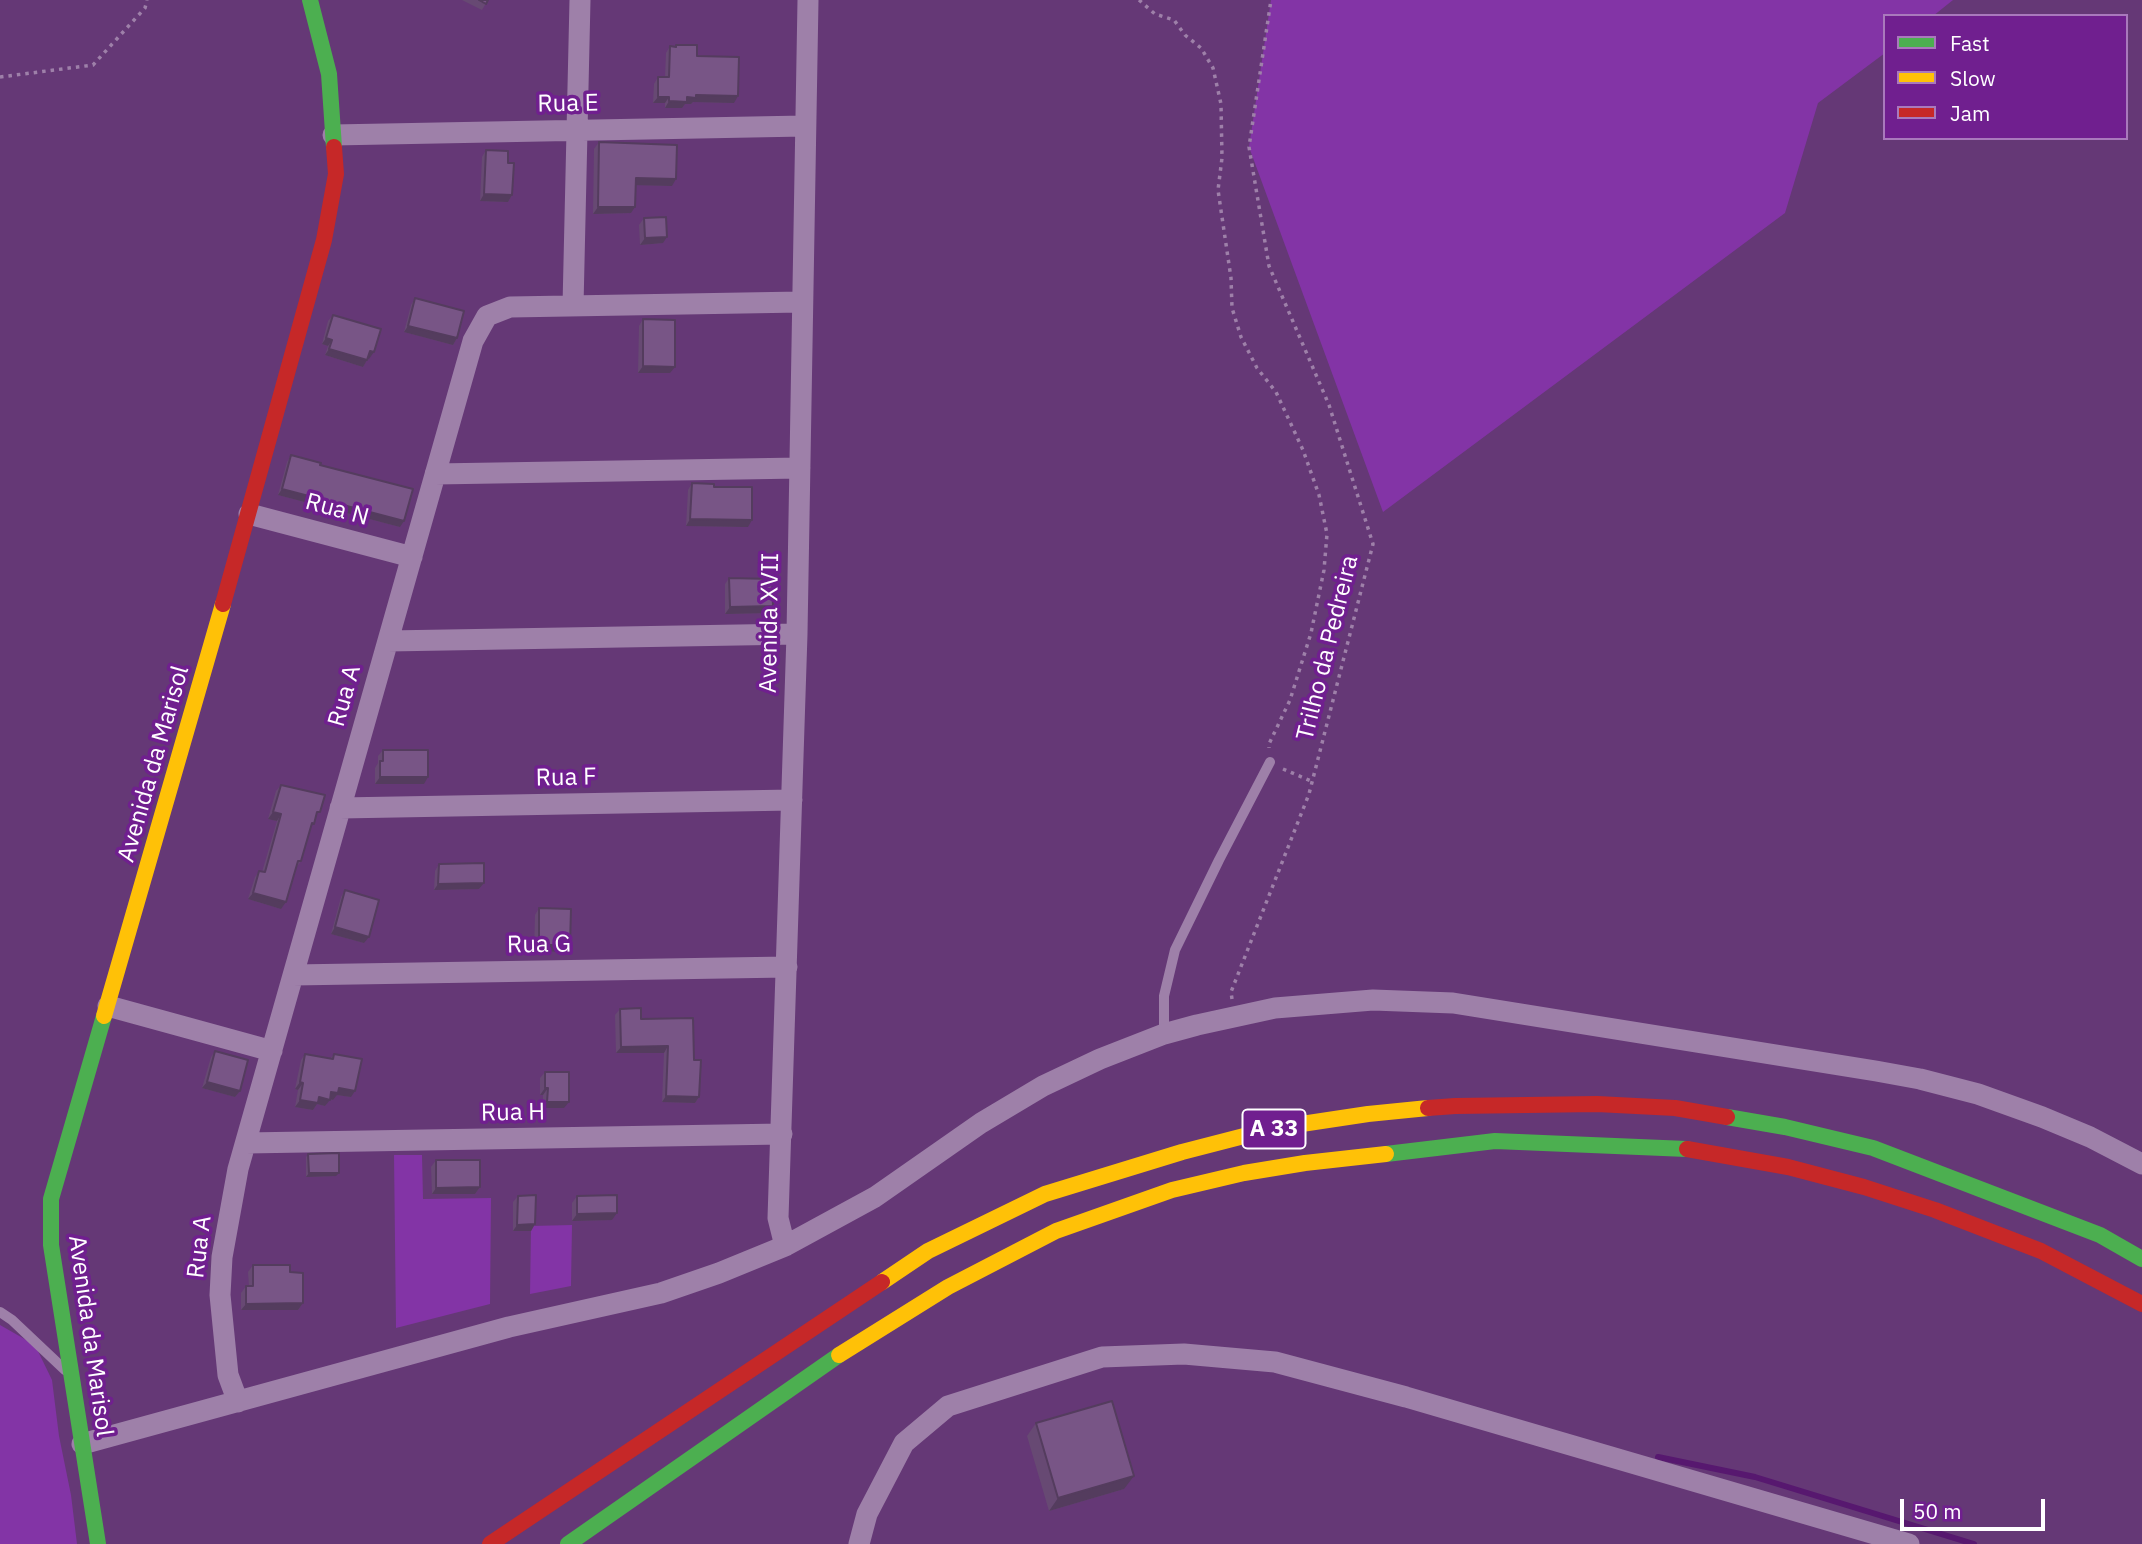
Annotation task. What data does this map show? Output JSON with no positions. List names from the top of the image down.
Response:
{
  "streets": {
    "main road": ["Avenida da Marisol", "A 33"],
    "street": [
      "Rua E",
      "Rua N",
      "Avenida XVII",
      "Rua A",
      "Rua F",
      "Rua G",
      "Rua H"
    ],
    "path": ["Trilho da Pedreira"]
  },
  "crossings": [
    ["Rua E", "Avenida XVII"],
    ["Rua E", "Avenida da Marisol"],
    ["Rua N", "Rua A"],
    ["Rua N", "Avenida da Marisol"],
    ["Avenida XVII", "Rua A"],
    ["Avenida XVII", "Rua F"],
    ["Avenida XVII", "Rua G"],
    ["Avenida XVII", "Rua H"],
    ["Rua A", "Rua F"],
    ["Rua A", "Rua G"],
    ["Rua A", "Rua H"]
  ],
  "legend": ["Fast", "Slow", "Jam"],
  "scale_bar": "50 m"
}
